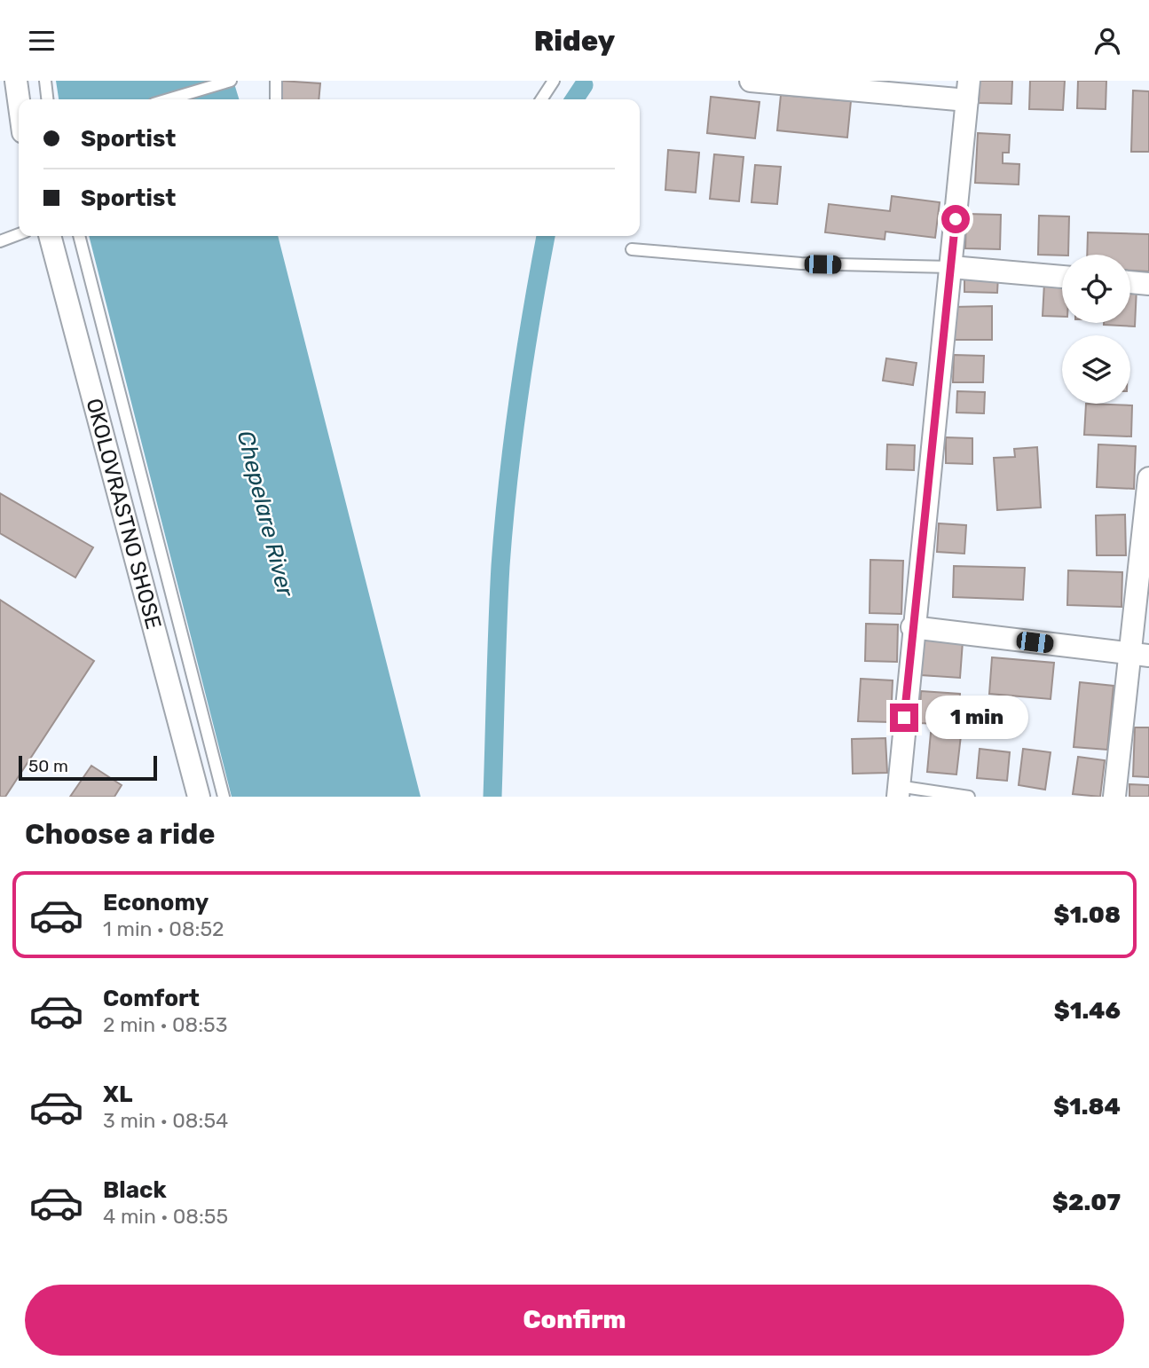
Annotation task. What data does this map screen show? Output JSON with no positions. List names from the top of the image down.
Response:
{
  "streets": {
    "street": ["OKOLOVRASTNO SHOSE"]
  },
  "water": ["Chepelare River"],
  "scale_bar": "50 m",
  "page": {
    "header": "Ridey",
    "banner": ["Sportist", "Sportist"],
    "bubble": "1 min",
    "scale": "50 m",
    "heading": "Choose a ride",
    "list": [
      {
        "name": "Economy",
        "note": "1 min · 08:52",
        "value": "$1.08"
      },
      {
        "name": "Comfort",
        "note": "2 min · 08:53",
        "value": "$1.46"
      },
      {
        "name": "XL",
        "note": "3 min · 08:54",
        "value": "$1.84"
      },
      {
        "name": "Black",
        "note": "4 min · 08:55",
        "value": "$2.07"
      }
    ],
    "buttons": "Confirm"
  }
}
